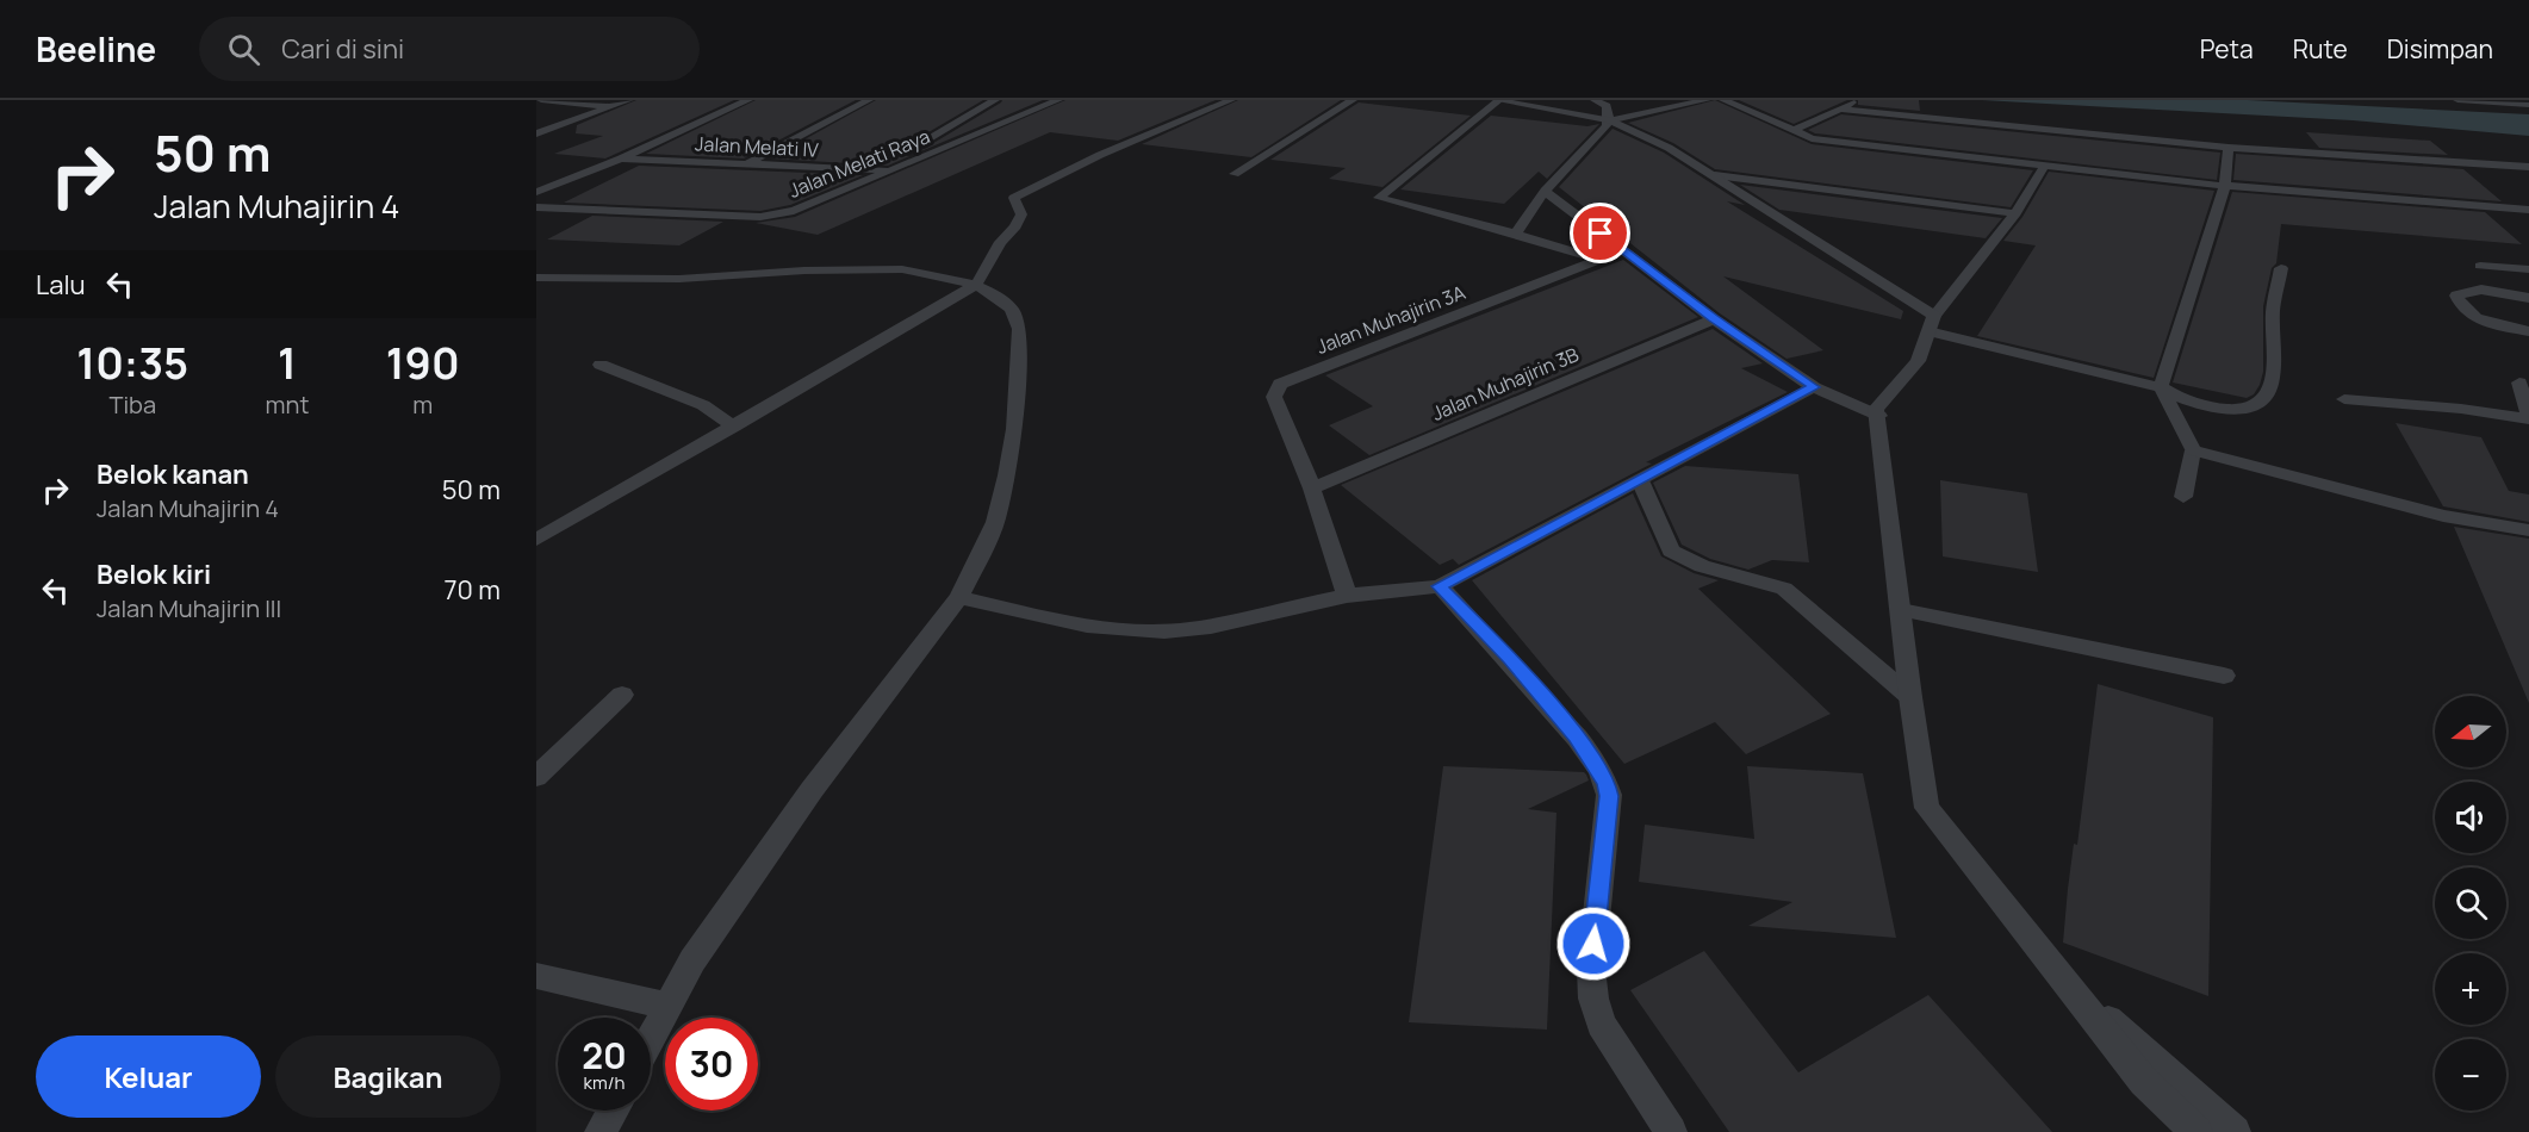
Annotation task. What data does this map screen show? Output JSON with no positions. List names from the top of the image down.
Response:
{
  "streets": {
    "street": [
      "Jalan Melati IV",
      "Jalan Melati Raya",
      "Jalan Muhajirin 3A",
      "Jalan Muhajirin 3B"
    ]
  },
  "crossings": [
    ["Jalan Melati IV", "Jalan Melati Raya"],
    ["Jalan Muhajirin 3A", "Jalan Muhajirin 3B"]
  ],
  "north": "left",
  "page": {
    "header": "Beeline",
    "search": "Cari di sini",
    "nav": ["Peta", "Rute", "Disimpan"],
    "turn": ["50 m", "Jalan Muhajirin 4"],
    "then": "Lalu",
    "eta": [
      "10:35",
      "Tiba",
      "1",
      "mnt",
      "190",
      "m"
    ],
    "list": [
      {
        "name": "Belok kanan",
        "note": "Jalan Muhajirin 4",
        "value": "50 m"
      },
      {
        "name": "Belok kiri",
        "note": "Jalan Muhajirin III",
        "value": "70 m"
      }
    ],
    "map_buttons": ["+", "−"],
    "speed": "20 km/h",
    "limit": "30",
    "buttons": ["Keluar", "Bagikan"]
  }
}
